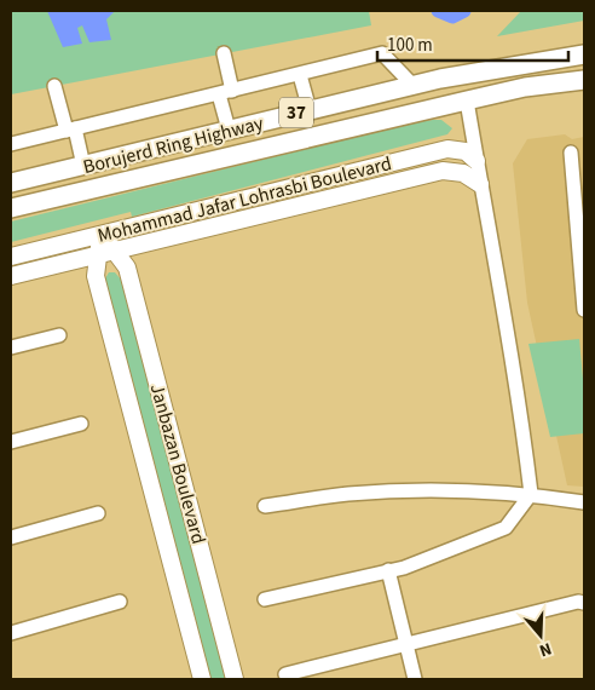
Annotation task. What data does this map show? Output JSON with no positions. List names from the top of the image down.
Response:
{
  "streets": {
    "highway": ["37", "Borujerd Ring Highway"],
    "main road": ["Mohammad Jafar Lohrasbi Boulevard", "Janbazan Boulevard"]
  },
  "crossings": [
    ["Mohammad Jafar Lohrasbi Boulevard", "Janbazan Boulevard"]
  ],
  "scale_bar": "100 m",
  "north": "bottom"
}
